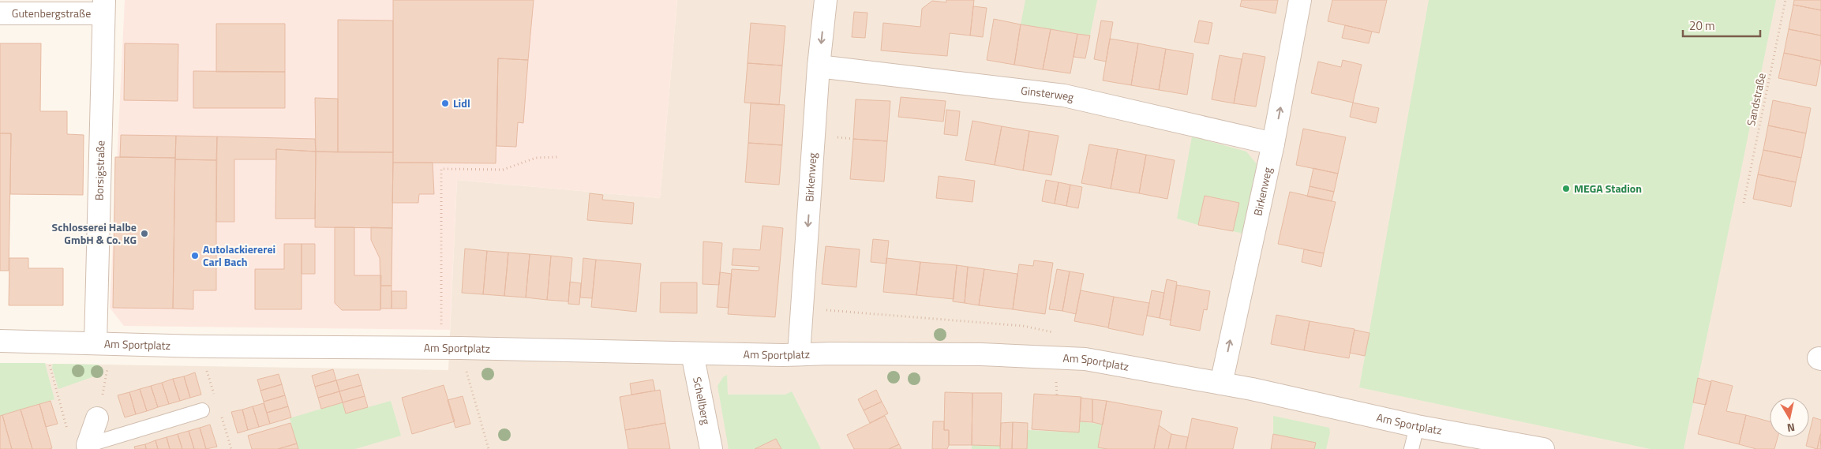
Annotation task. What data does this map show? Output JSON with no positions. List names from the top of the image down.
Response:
{
  "streets": {
    "street": [
      "Gutenbergstraße",
      "Ginsterweg",
      "Borsigstraße",
      "Birkenweg",
      "Am Sportplatz",
      "Schellberg"
    ],
    "path": ["Sandstraße"]
  },
  "crossings": [
    ["Gutenbergstraße", "Borsigstraße"],
    ["Ginsterweg", "Birkenweg"],
    ["Borsigstraße", "Am Sportplatz"],
    ["Birkenweg", "Am Sportplatz"],
    ["Am Sportplatz", "Schellberg"]
  ],
  "places": [
    "Lidl",
    "MEGA Stadion",
    "Schlosserei Halbe GmbH & Co. KG",
    "Autolackiererei Carl Bach"
  ],
  "scale_bar": "20 m",
  "north": "bottom"
}
